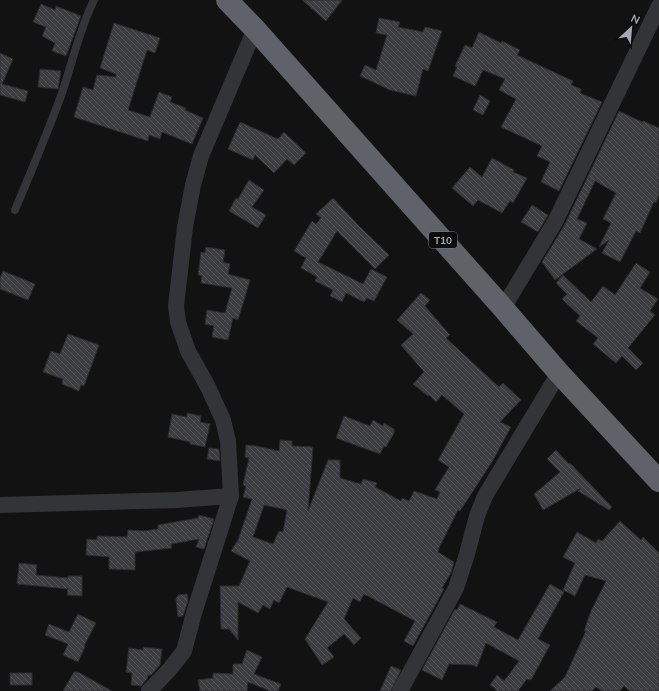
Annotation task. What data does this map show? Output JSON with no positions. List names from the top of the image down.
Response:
{
  "streets": {
    "highway": ["T10"]
  },
  "north": "top right"
}
